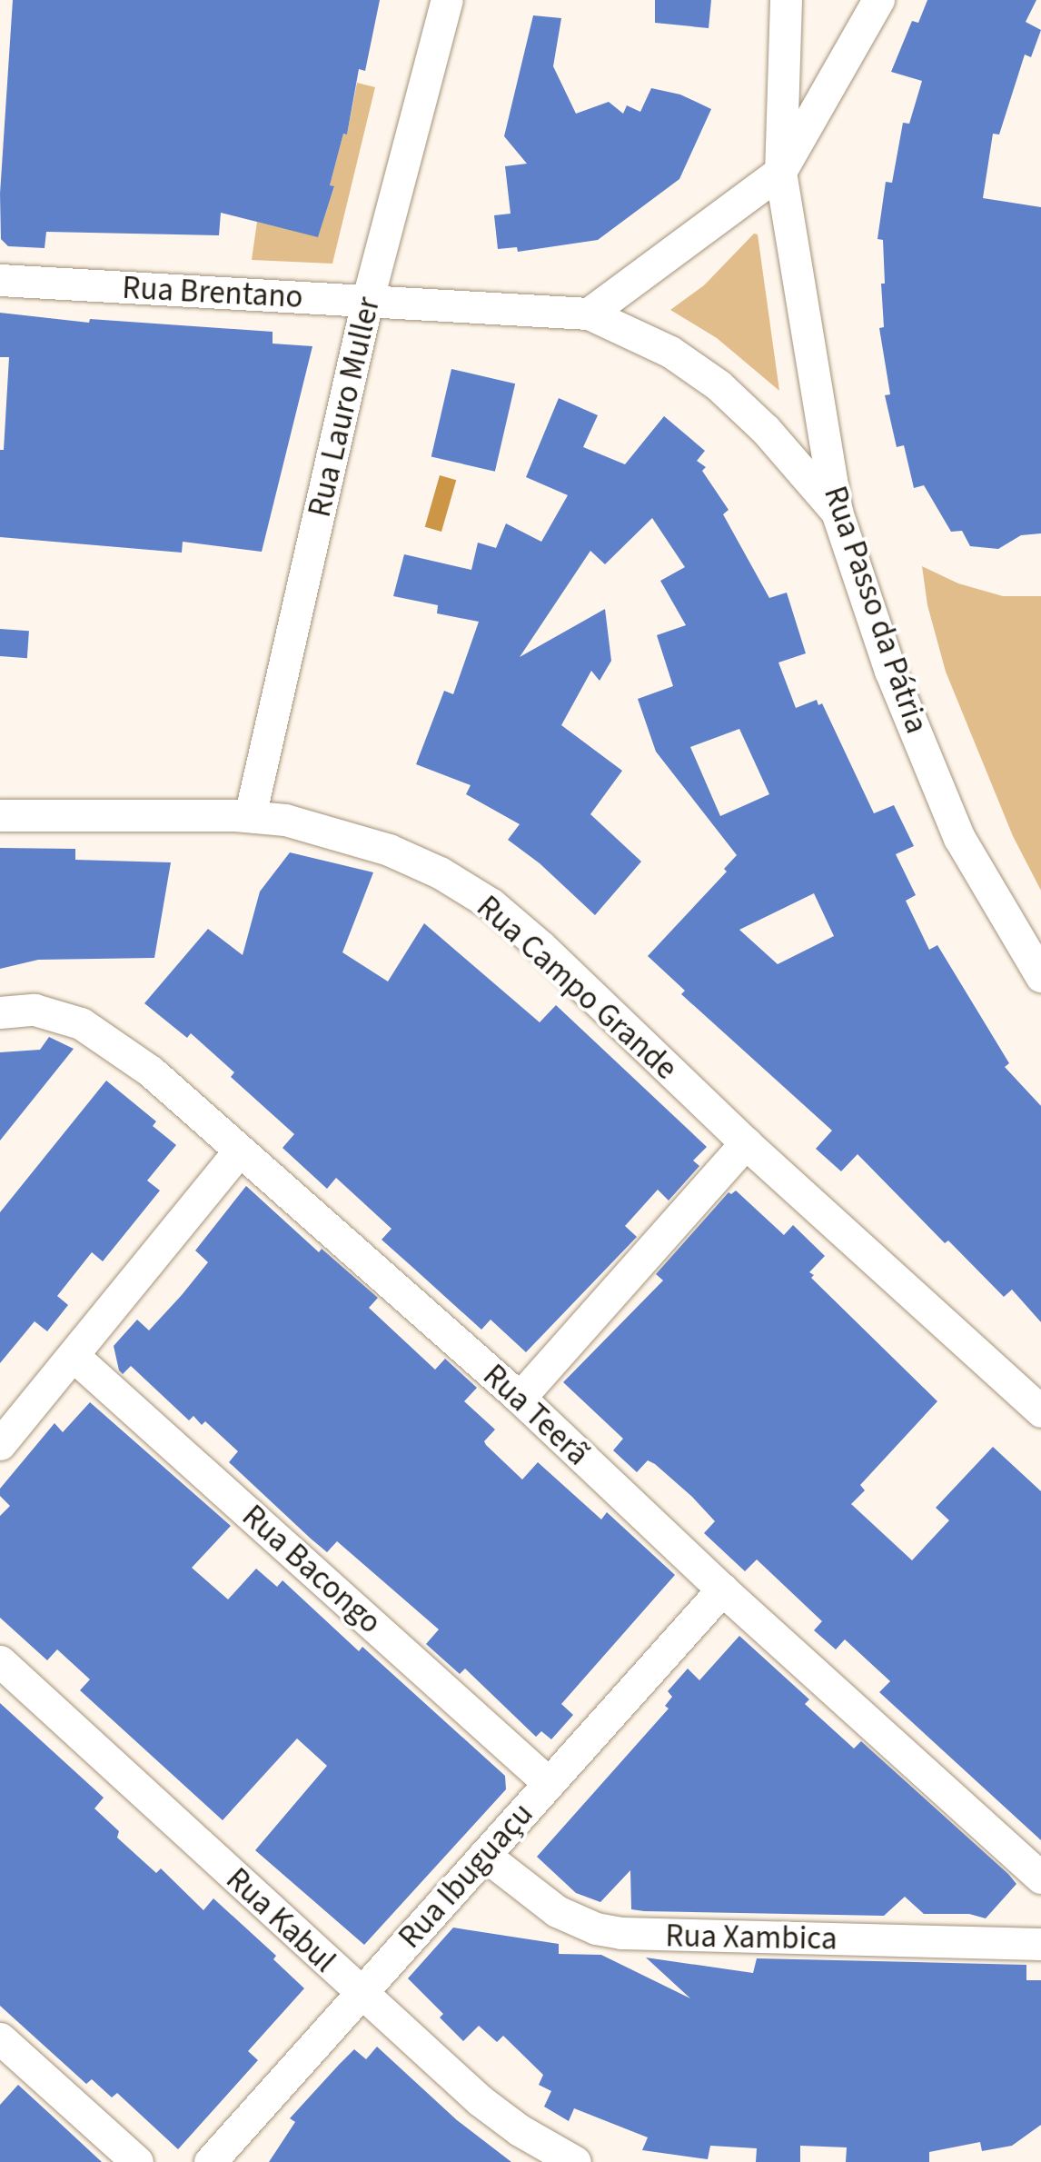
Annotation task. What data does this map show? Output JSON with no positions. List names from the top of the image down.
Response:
{
  "streets": {
    "street": [
      "Rua Brentano",
      "Rua Lauro Muller",
      "Rua Passo da Pátria",
      "Rua Campo Grande",
      "Rua Teerã",
      "Rua Bacongo",
      "Rua Ibuguaçu",
      "Rua Kabul",
      "Rua Xambica"
    ]
  },
  "crossings": [
    ["Rua Brentano", "Rua Lauro Muller"],
    ["Rua Brentano", "Rua Passo da Pátria"],
    ["Rua Lauro Muller", "Rua Campo Grande"],
    ["Rua Teerã", "Rua Ibuguaçu"],
    ["Rua Bacongo", "Rua Ibuguaçu"],
    ["Rua Ibuguaçu", "Rua Kabul"],
    ["Rua Ibuguaçu", "Rua Xambica"]
  ]
}
